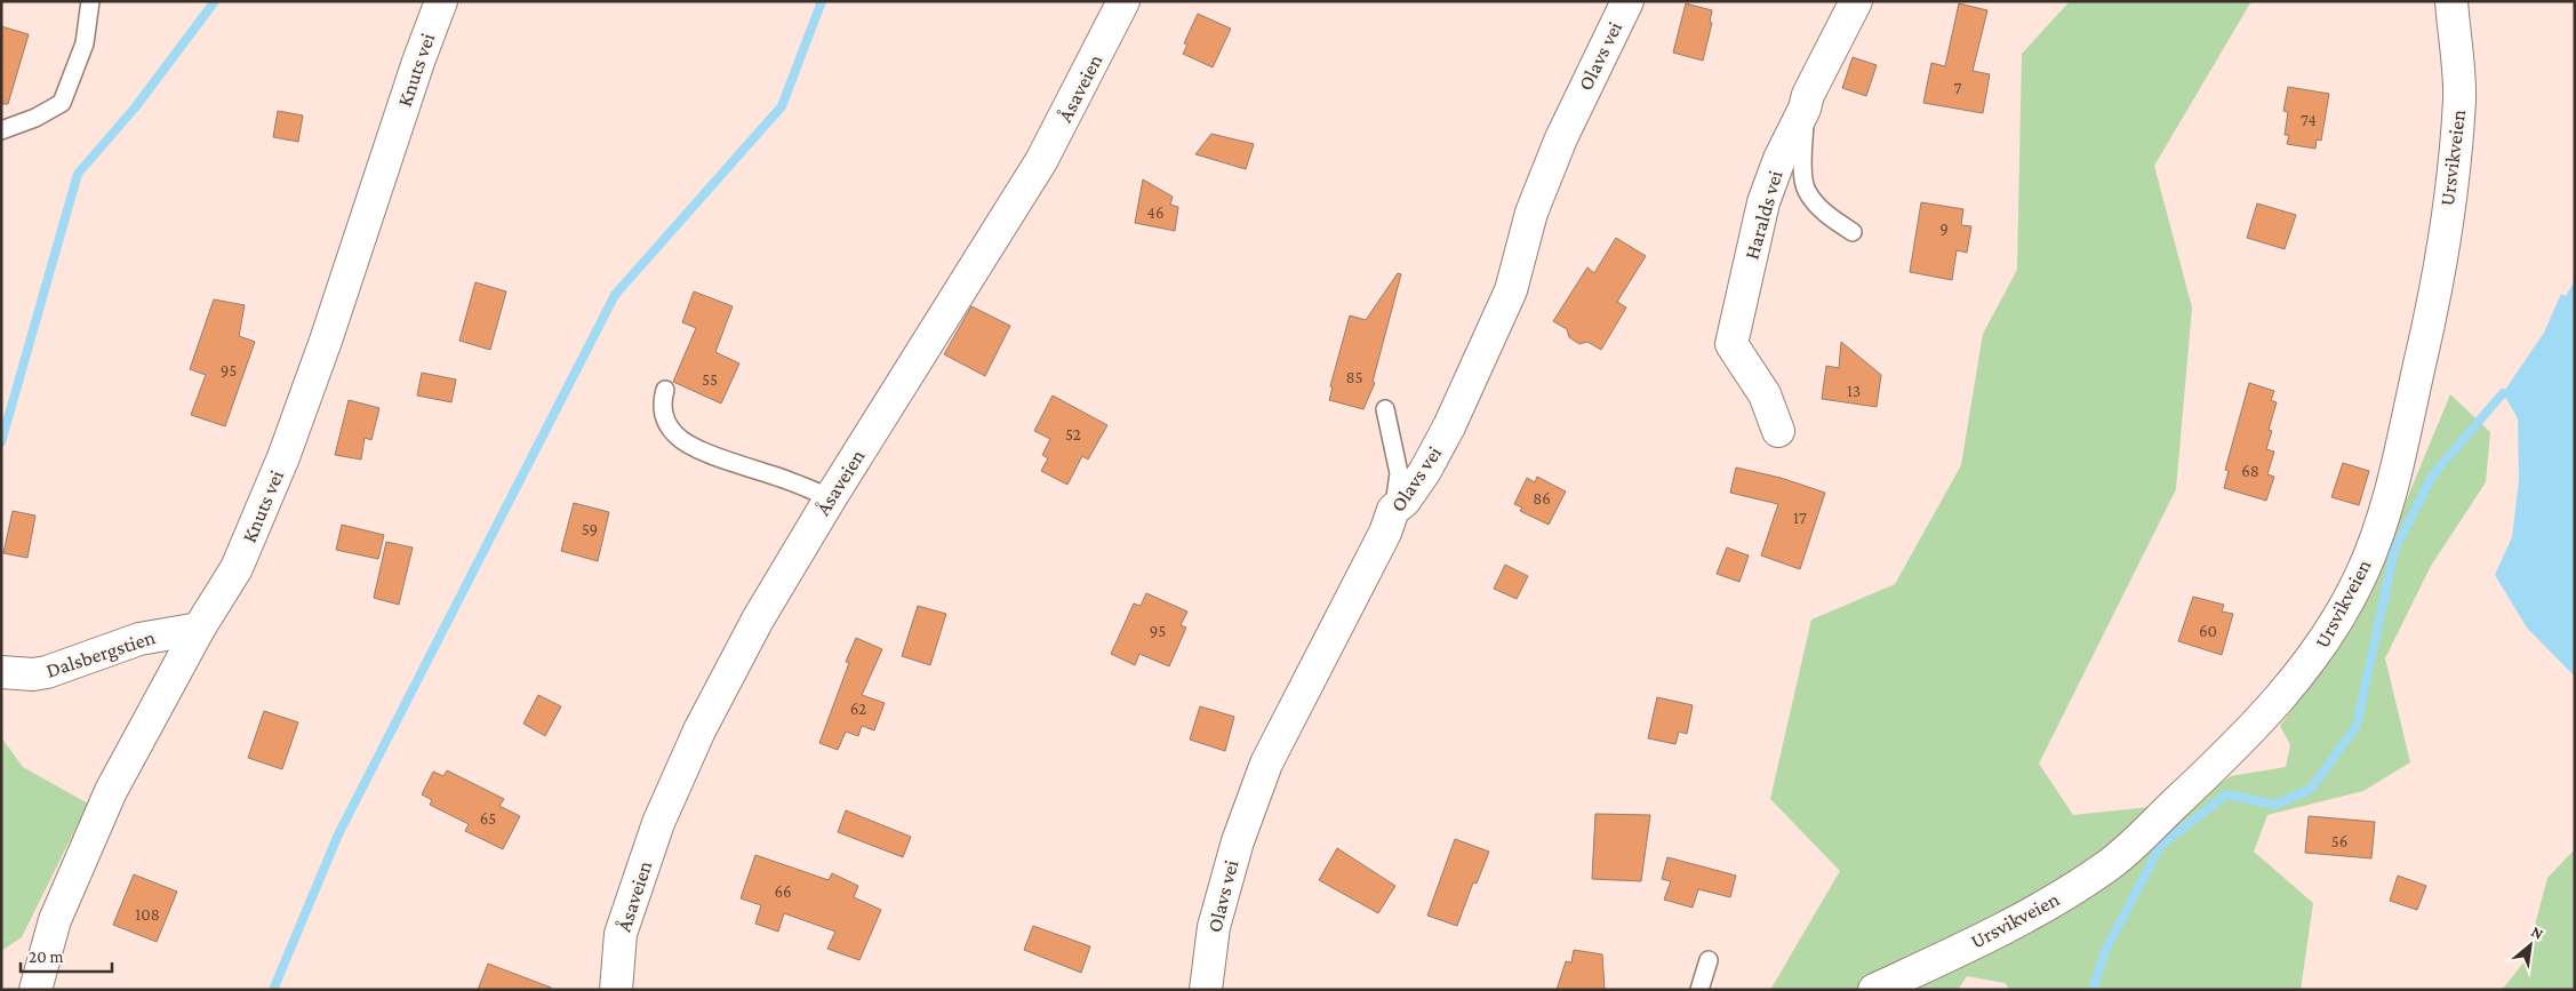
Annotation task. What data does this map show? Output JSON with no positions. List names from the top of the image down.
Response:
{
  "streets": {
    "street": [
      "Olavs vei",
      "Knuts vei",
      "Åsaveien",
      "Ursvikveien",
      "Haralds vei",
      "Dalsbergstien"
    ]
  },
  "crossings": [
    ["Knuts vei", "Dalsbergstien"]
  ],
  "house_numbers": [
    "7",
    "74",
    "46",
    "9",
    "95",
    "85",
    "55",
    "13",
    "52",
    "68",
    "86",
    "17",
    "59",
    "95",
    "60",
    "62",
    "65",
    "56",
    "66",
    "108"
  ],
  "scale_bar": "20 m",
  "north": "top right"
}
